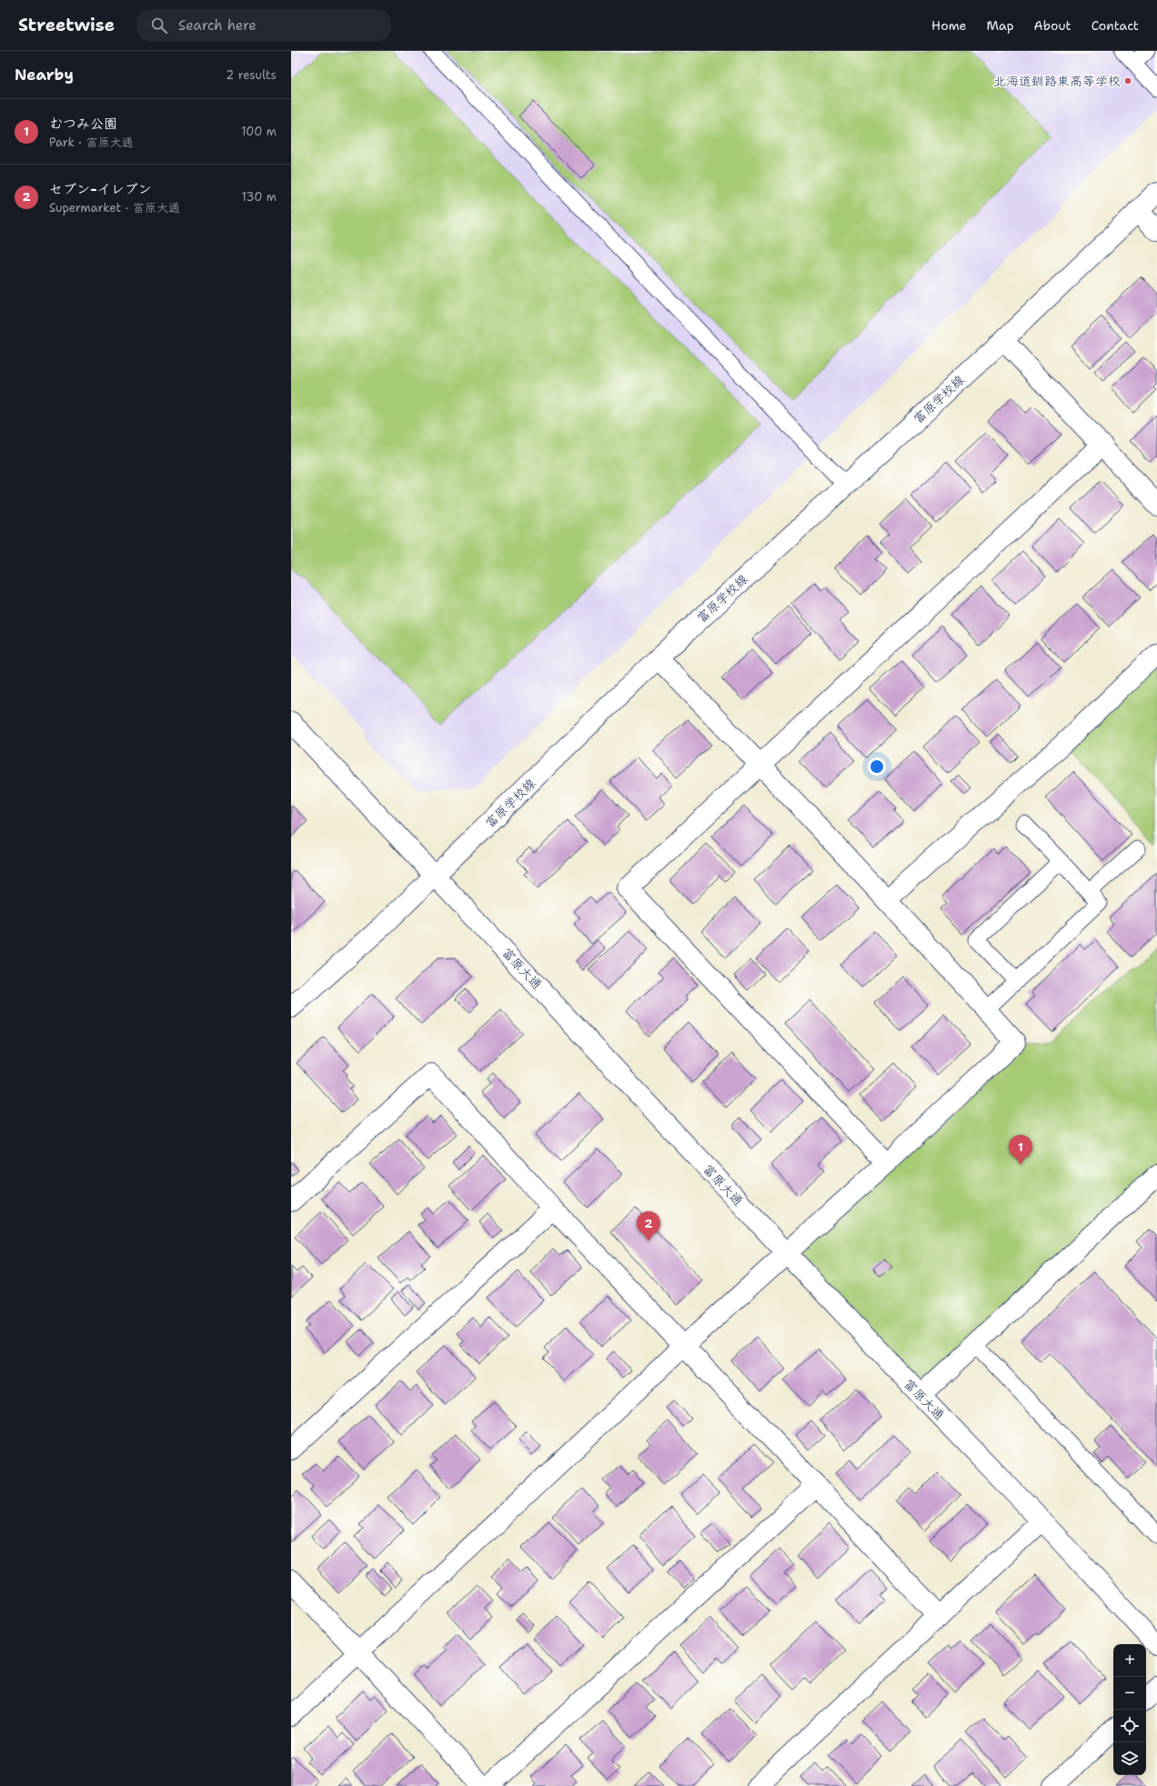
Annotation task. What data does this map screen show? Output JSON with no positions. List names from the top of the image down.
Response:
{
  "streets": {
    "street": ["富原学校線", "富原大通"]
  },
  "crossings": [
    ["富原学校線", "富原大通"]
  ],
  "places": ["北海道釧路東高等学校"],
  "page": {
    "header": "Streetwise",
    "search": "Search here",
    "nav": [
      "Home",
      "Map",
      "About",
      "Contact"
    ],
    "heading": ["Nearby", "2 results"],
    "list": [
      {
        "mark": "1",
        "name": "むつみ公園",
        "note": "Park · 富原大通",
        "value": "100 m"
      },
      {
        "mark": "2",
        "name": "セブン-イレブン",
        "note": "Supermarket · 富原大通",
        "value": "130 m"
      }
    ],
    "pins": ["1", "2"],
    "map_buttons": ["+", "−"]
  }
}
